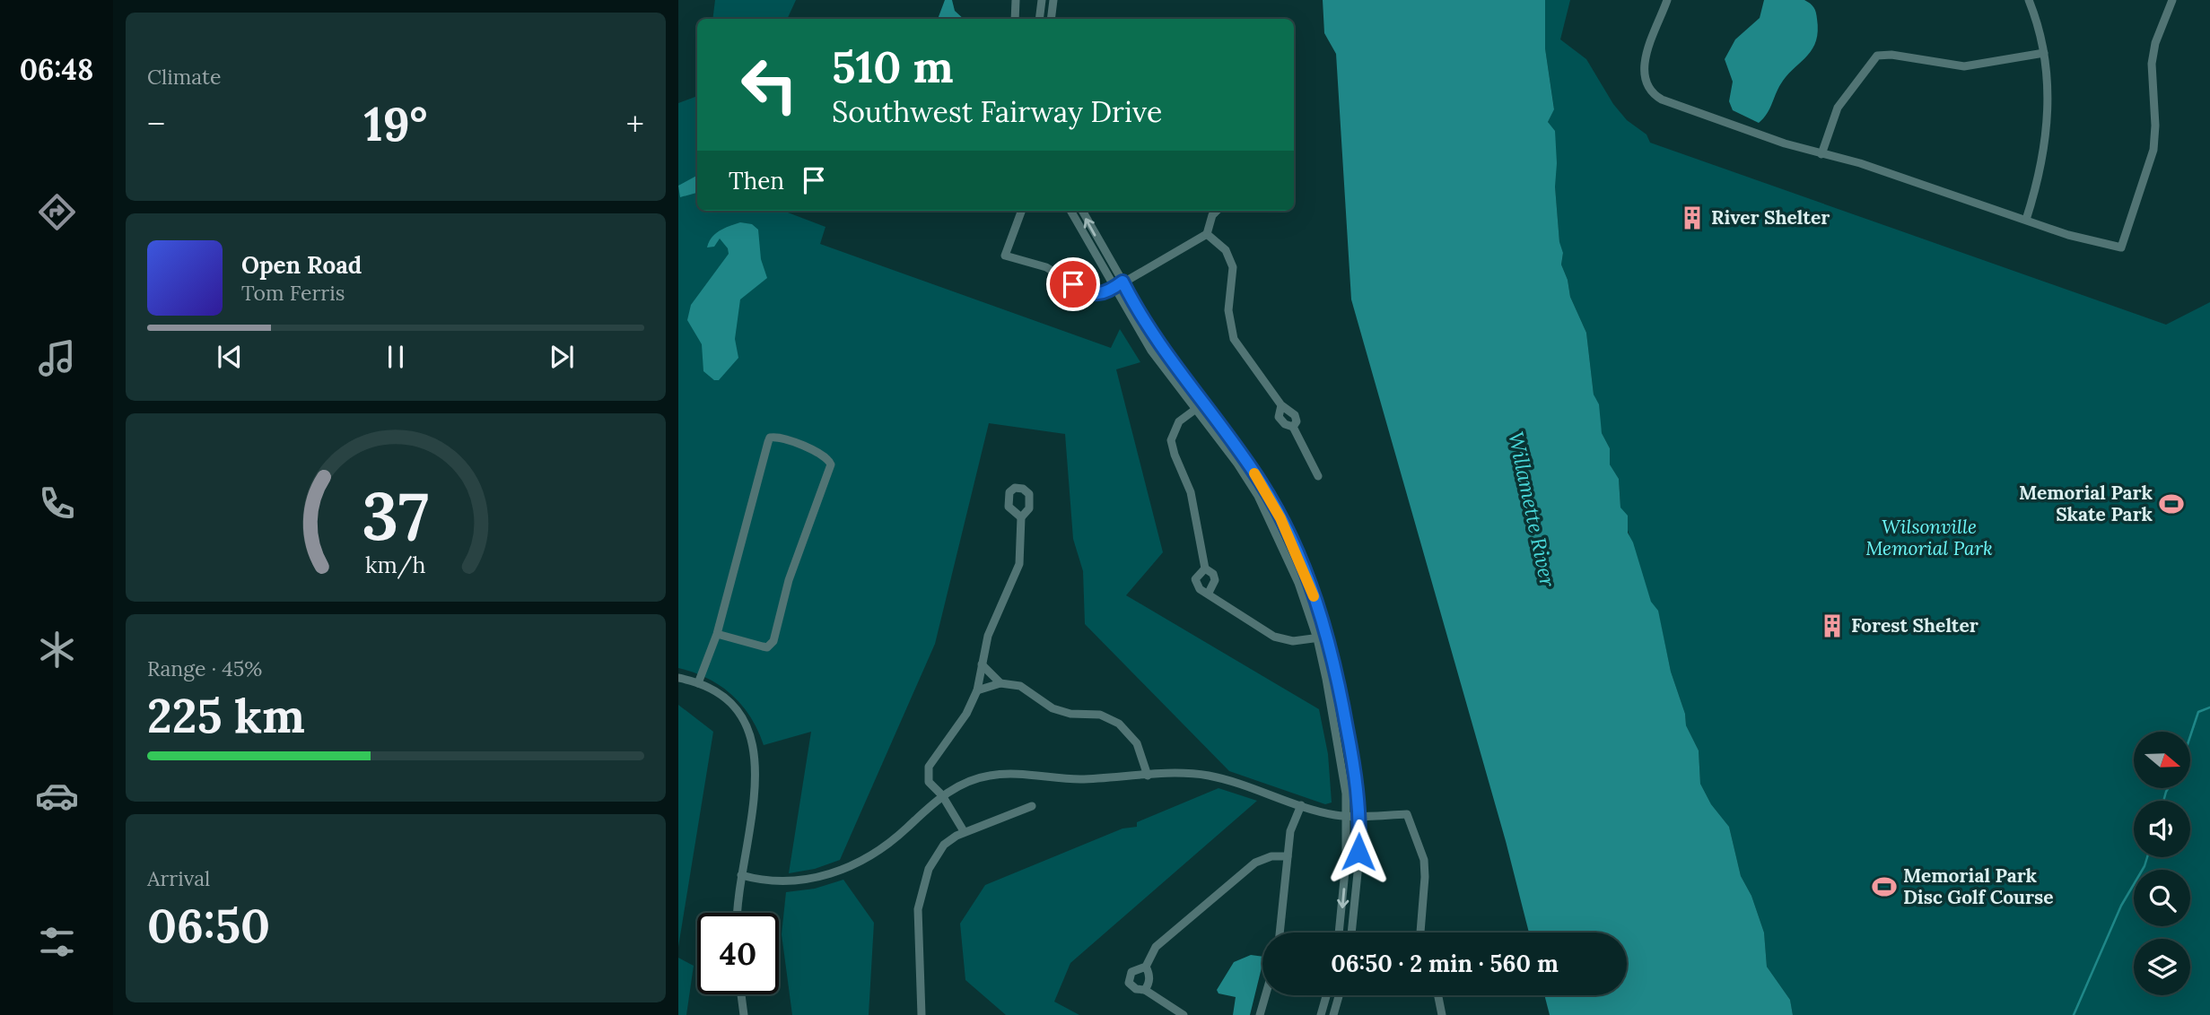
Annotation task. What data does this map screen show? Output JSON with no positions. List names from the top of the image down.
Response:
{
  "water": ["Willamette River"],
  "parks": ["Wilsonville Memorial Park"],
  "places": {
    "building": ["River Shelter", "Forest Shelter"],
    "sports": ["Memorial Park Skate Park", "Memorial Park Disc Golf Course"]
  },
  "north": "right",
  "page": {
    "tabs": "06:48",
    "tile": [
      "Climate",
      ["Range · 45%", "225 km"],
      ["Arrival", "06:50"]
    ],
    "turn": ["510 m", "Southwest Fairway Drive"],
    "heat": ["−", "19°", "+"],
    "then": "Then",
    "song": ["Open Road", "Tom Ferris"],
    "limit": "40",
    "trip": "06:50 · 2 min · 560 m",
    "gauge": ["37", "km/h"]
  }
}
